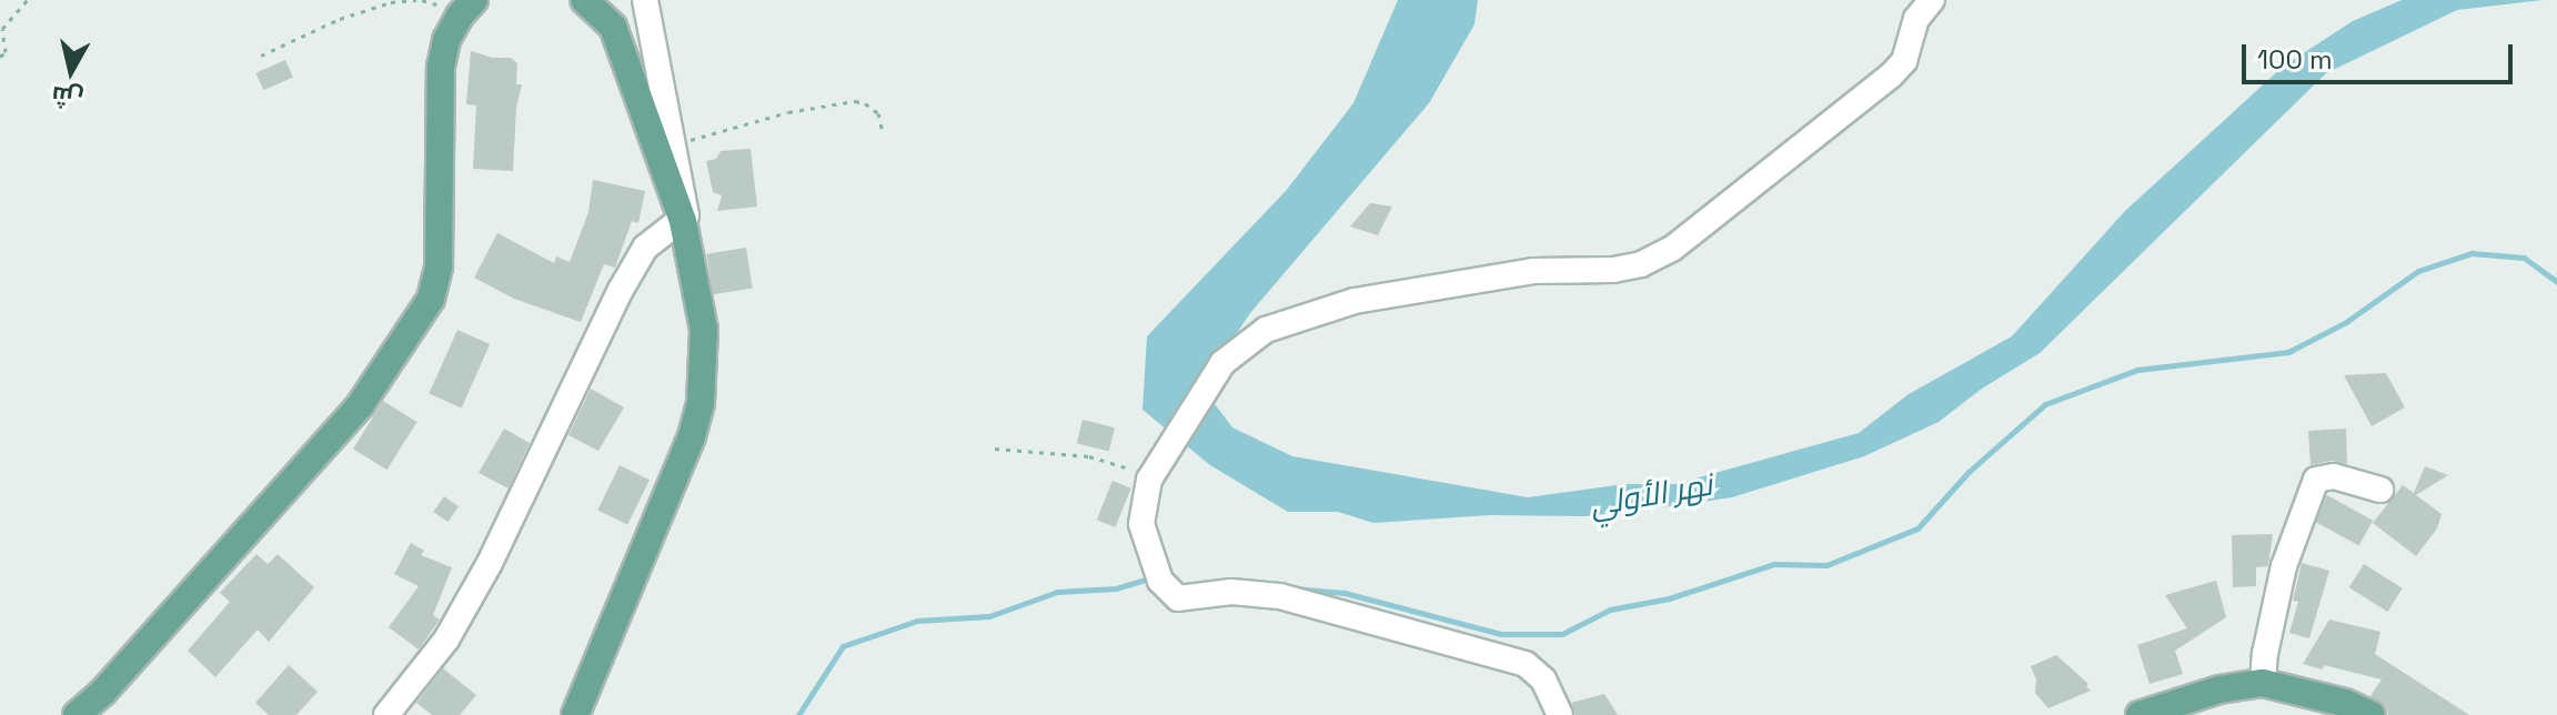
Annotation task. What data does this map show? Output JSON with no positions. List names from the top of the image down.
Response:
{
  "water": ["نهر الأولي"],
  "scale_bar": "100 m",
  "north": "bottom"
}
